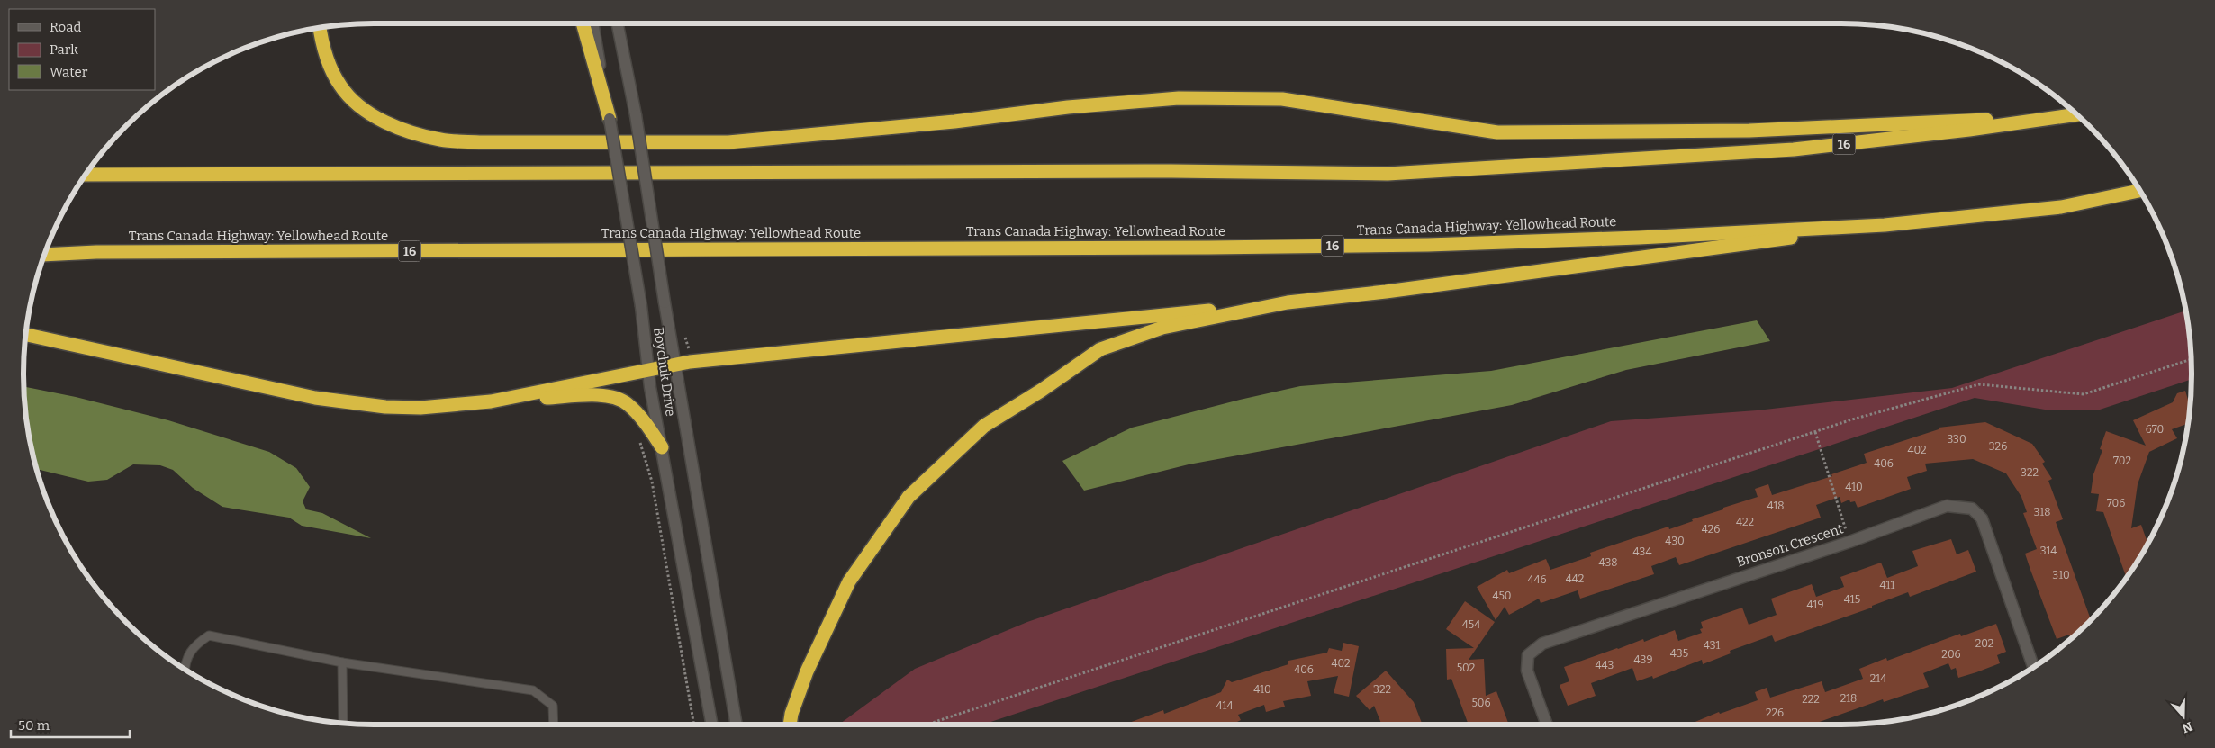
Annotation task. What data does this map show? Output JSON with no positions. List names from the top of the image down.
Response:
{
  "streets": {
    "highway": ["16", "Trans Canada Highway: Yellowhead Route"],
    "main road": ["Boychuk Drive", "Bronson Crescent"]
  },
  "house_numbers": [
    "670",
    "330",
    "326",
    "402",
    "702",
    "406",
    "322",
    "410",
    "706",
    "418",
    "318",
    "422",
    "426",
    "430",
    "314",
    "434",
    "438",
    "310",
    "442",
    "446",
    "411",
    "450",
    "415",
    "419",
    "454",
    "202",
    "431",
    "435",
    "206",
    "439",
    "402",
    "443",
    "502",
    "406",
    "214",
    "410",
    "322",
    "218",
    "222",
    "506",
    "414",
    "226"
  ],
  "legend": ["Road", "Park", "Water"],
  "scale_bar": "50 m",
  "north": "bottom"
}
